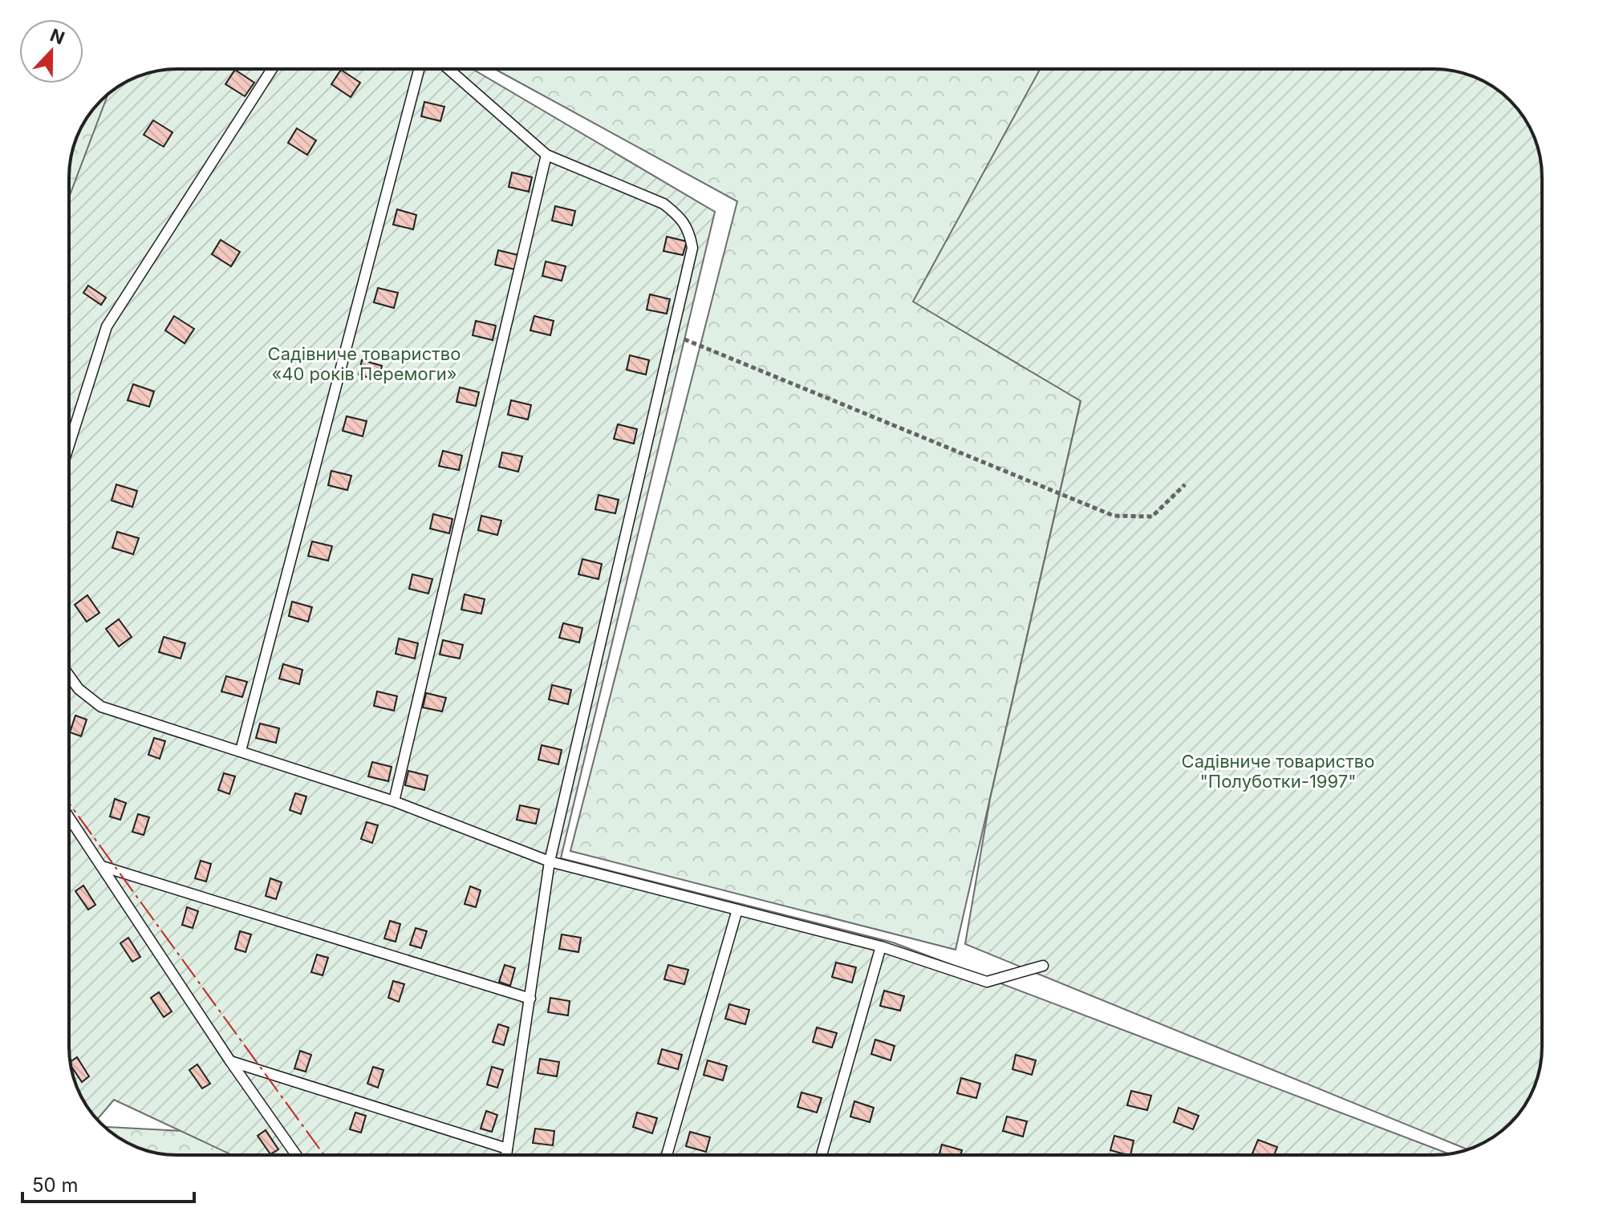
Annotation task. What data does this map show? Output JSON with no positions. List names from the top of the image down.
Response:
{
  "parks": ["Садівниче товариство «40 років Перемоги»", "Садівниче товариство \"Полуботки-1997\""],
  "scale_bar": "50 m",
  "north": "top"
}
